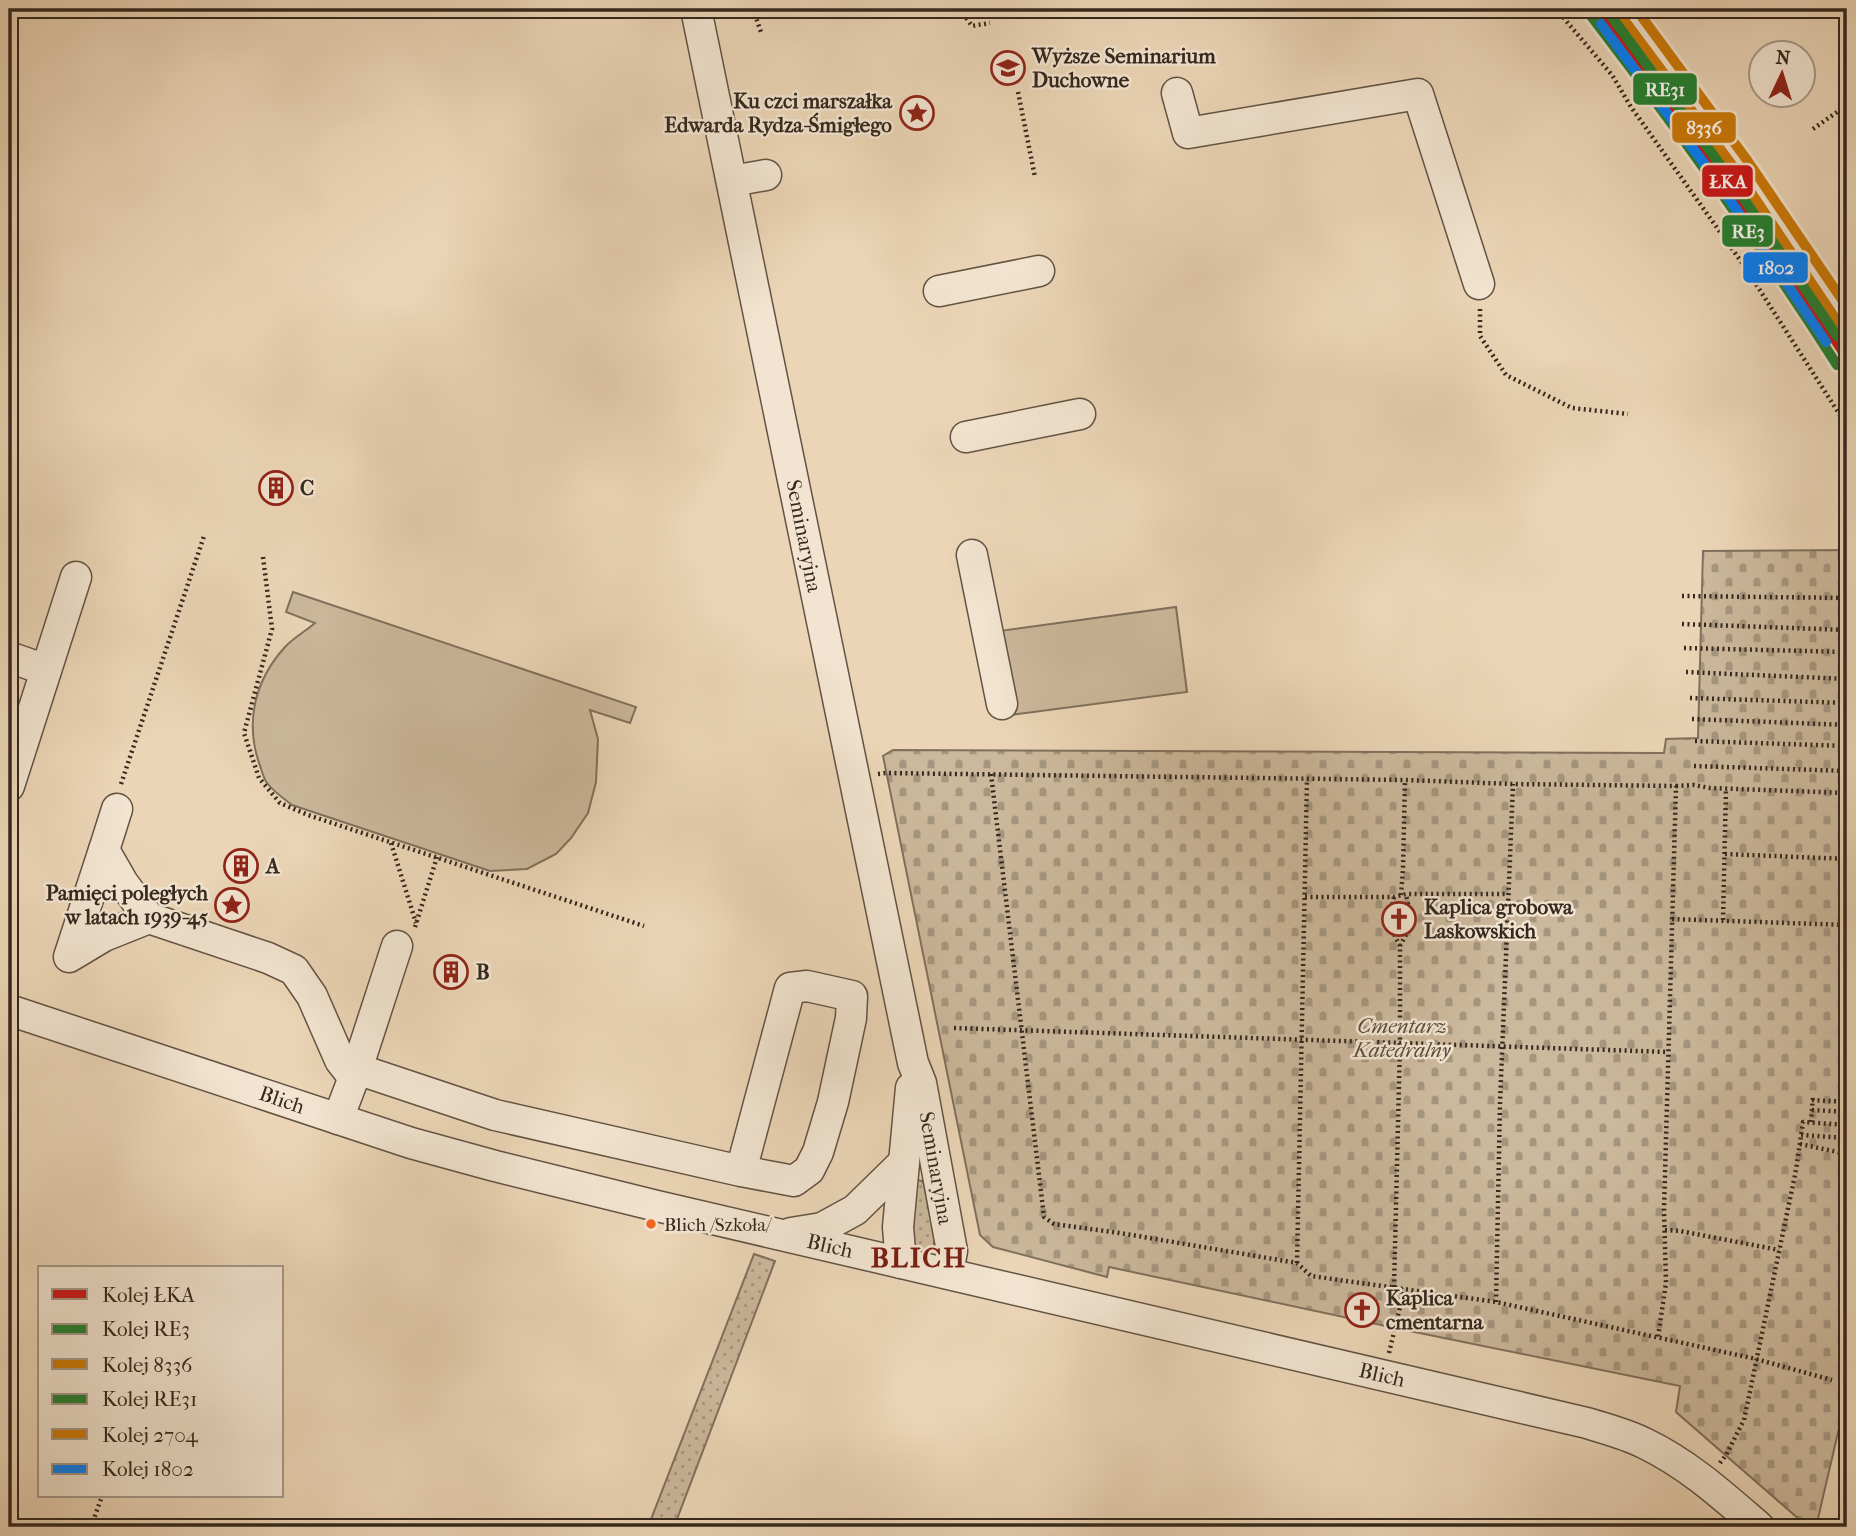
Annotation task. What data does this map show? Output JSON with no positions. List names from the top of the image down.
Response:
{
  "streets": {
    "street": ["Seminaryjna", "Blich"]
  },
  "crossings": [
    ["Seminaryjna", "Blich"]
  ],
  "districts": ["BLICH"],
  "parks": ["Cmentarz Katedralny"],
  "places": {
    "school or university": ["Wyższe Seminarium Duchowne"],
    "place": ["Ku czci marszałka Edwarda Rydza-Śmigłego", "Pamięci poległych w latach 1939-45"],
    "building": ["C", "A", "B"],
    "church": ["Kaplica grobowa Laskowskich", "Kaplica cmentarna"],
    "other": ["Blich /Szkoła/"]
  },
  "lines": [
    "rail line ŁKA",
    "rail line 8336",
    "rail line 2704",
    "rail line RE3",
    "rail line RE31",
    "rail line 1802"
  ],
  "legend": [
    "Kolej ŁKA",
    "Kolej RE3",
    "Kolej 8336",
    "Kolej RE31",
    "Kolej 2704",
    "Kolej 1802"
  ],
  "north": "top"
}
